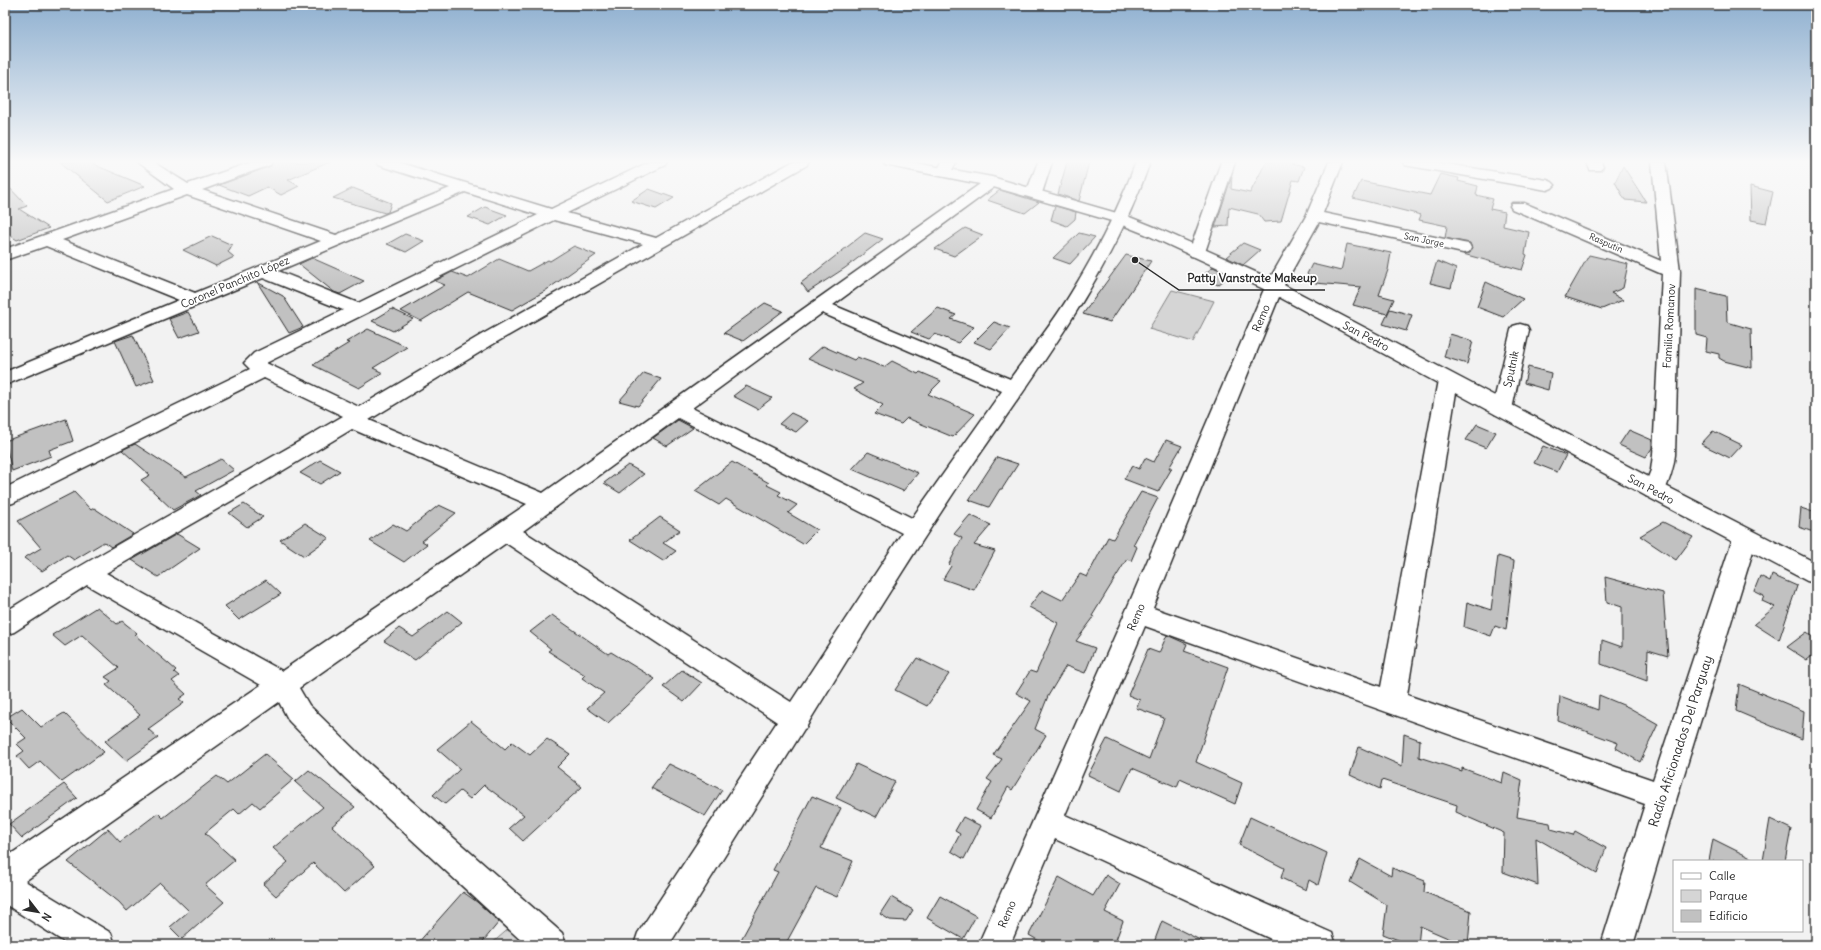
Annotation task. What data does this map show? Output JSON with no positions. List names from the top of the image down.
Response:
{
  "streets": {
    "street": [
      "San Jorge",
      "Rasputin",
      "Coronel Panchito López",
      "Remo",
      "Familia Romanov",
      "San Pedro",
      "Sputnik",
      "Radio Aficionados Del Parguay"
    ]
  },
  "crossings": [
    ["San Jorge", "Remo"],
    ["Rasputin", "Familia Romanov"],
    ["Remo", "San Pedro"],
    ["Familia Romanov", "San Pedro"],
    ["San Pedro", "Sputnik"],
    ["San Pedro", "Radio Aficionados Del Parguay"]
  ],
  "places": ["Patty Vanstrate Makeup"],
  "legend": ["Calle", "Parque", "Edificio"],
  "north": "bottom right"
}
